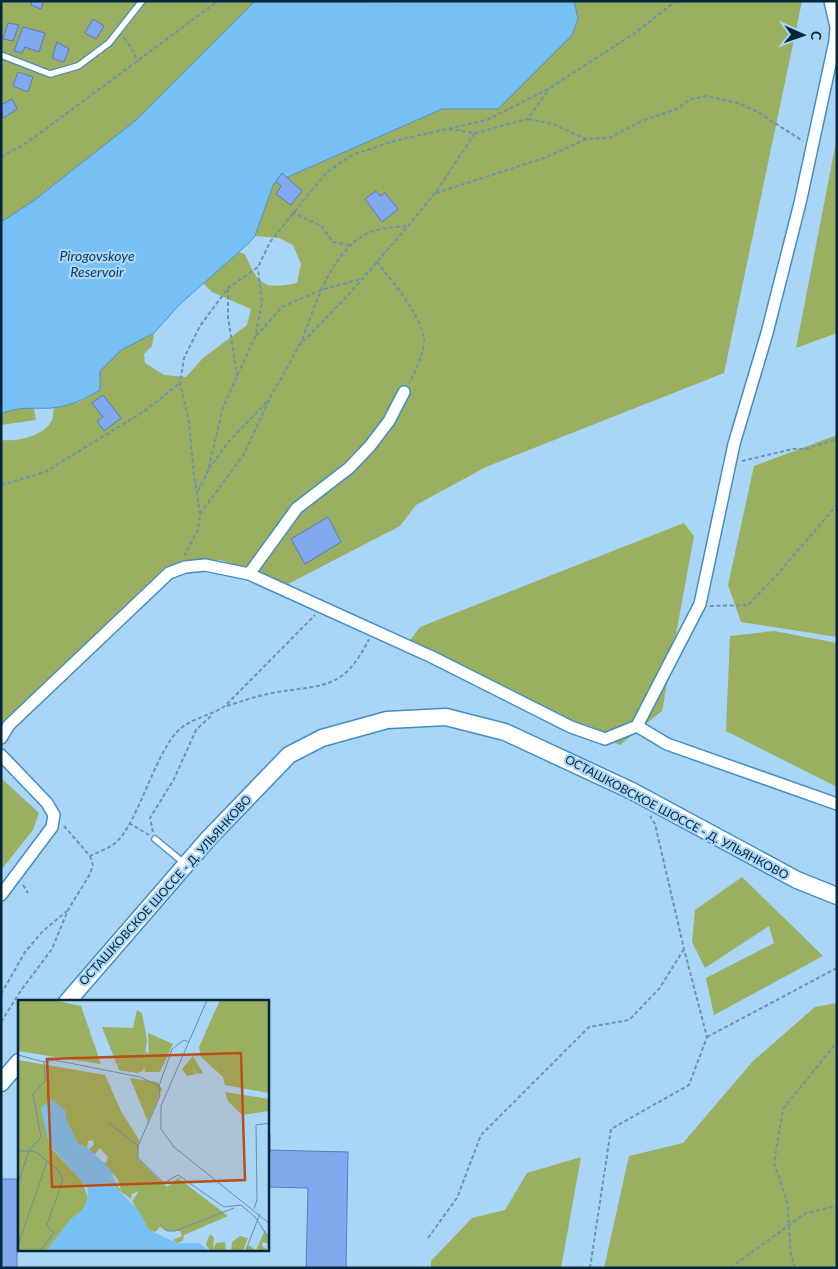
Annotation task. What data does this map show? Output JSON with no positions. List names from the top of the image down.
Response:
{
  "streets": {
    "street": ["ОСТАШКОВСКОЕ ШОССЕ - Д. УЛЬЯНКОВО"]
  },
  "water": ["Pirogovskoye Reservoir"],
  "north": "right"
}
